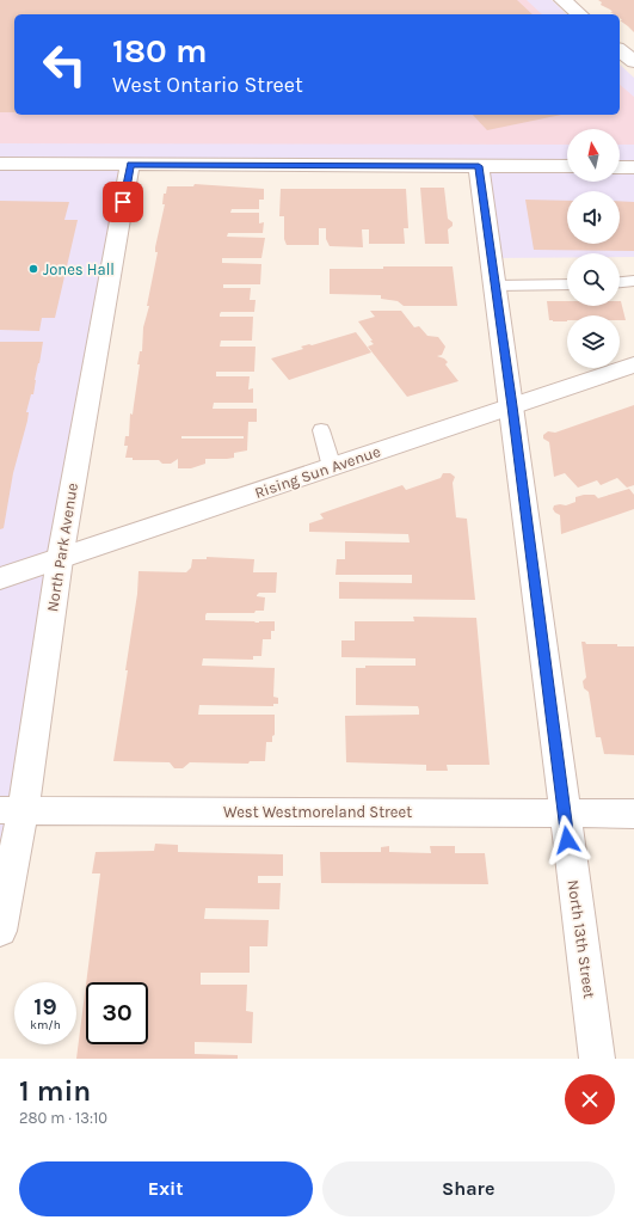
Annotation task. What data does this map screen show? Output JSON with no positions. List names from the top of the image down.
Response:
{
  "streets": {
    "street": [
      "Rising Sun Avenue",
      "North Park Avenue",
      "West Westmoreland Street",
      "North 13th Street"
    ]
  },
  "crossings": [
    ["Rising Sun Avenue", "North Park Avenue"],
    ["Rising Sun Avenue", "North 13th Street"],
    ["North Park Avenue", "West Westmoreland Street"],
    ["West Westmoreland Street", "North 13th Street"]
  ],
  "places": ["Jones Hall"],
  "north": "top",
  "page": {
    "turn": ["180 m", "West Ontario Street"],
    "speed": "19 km/h",
    "limit": "30",
    "heading": ["1 min", "280 m · 13:10"],
    "buttons": ["Exit", "Share"]
  }
}
